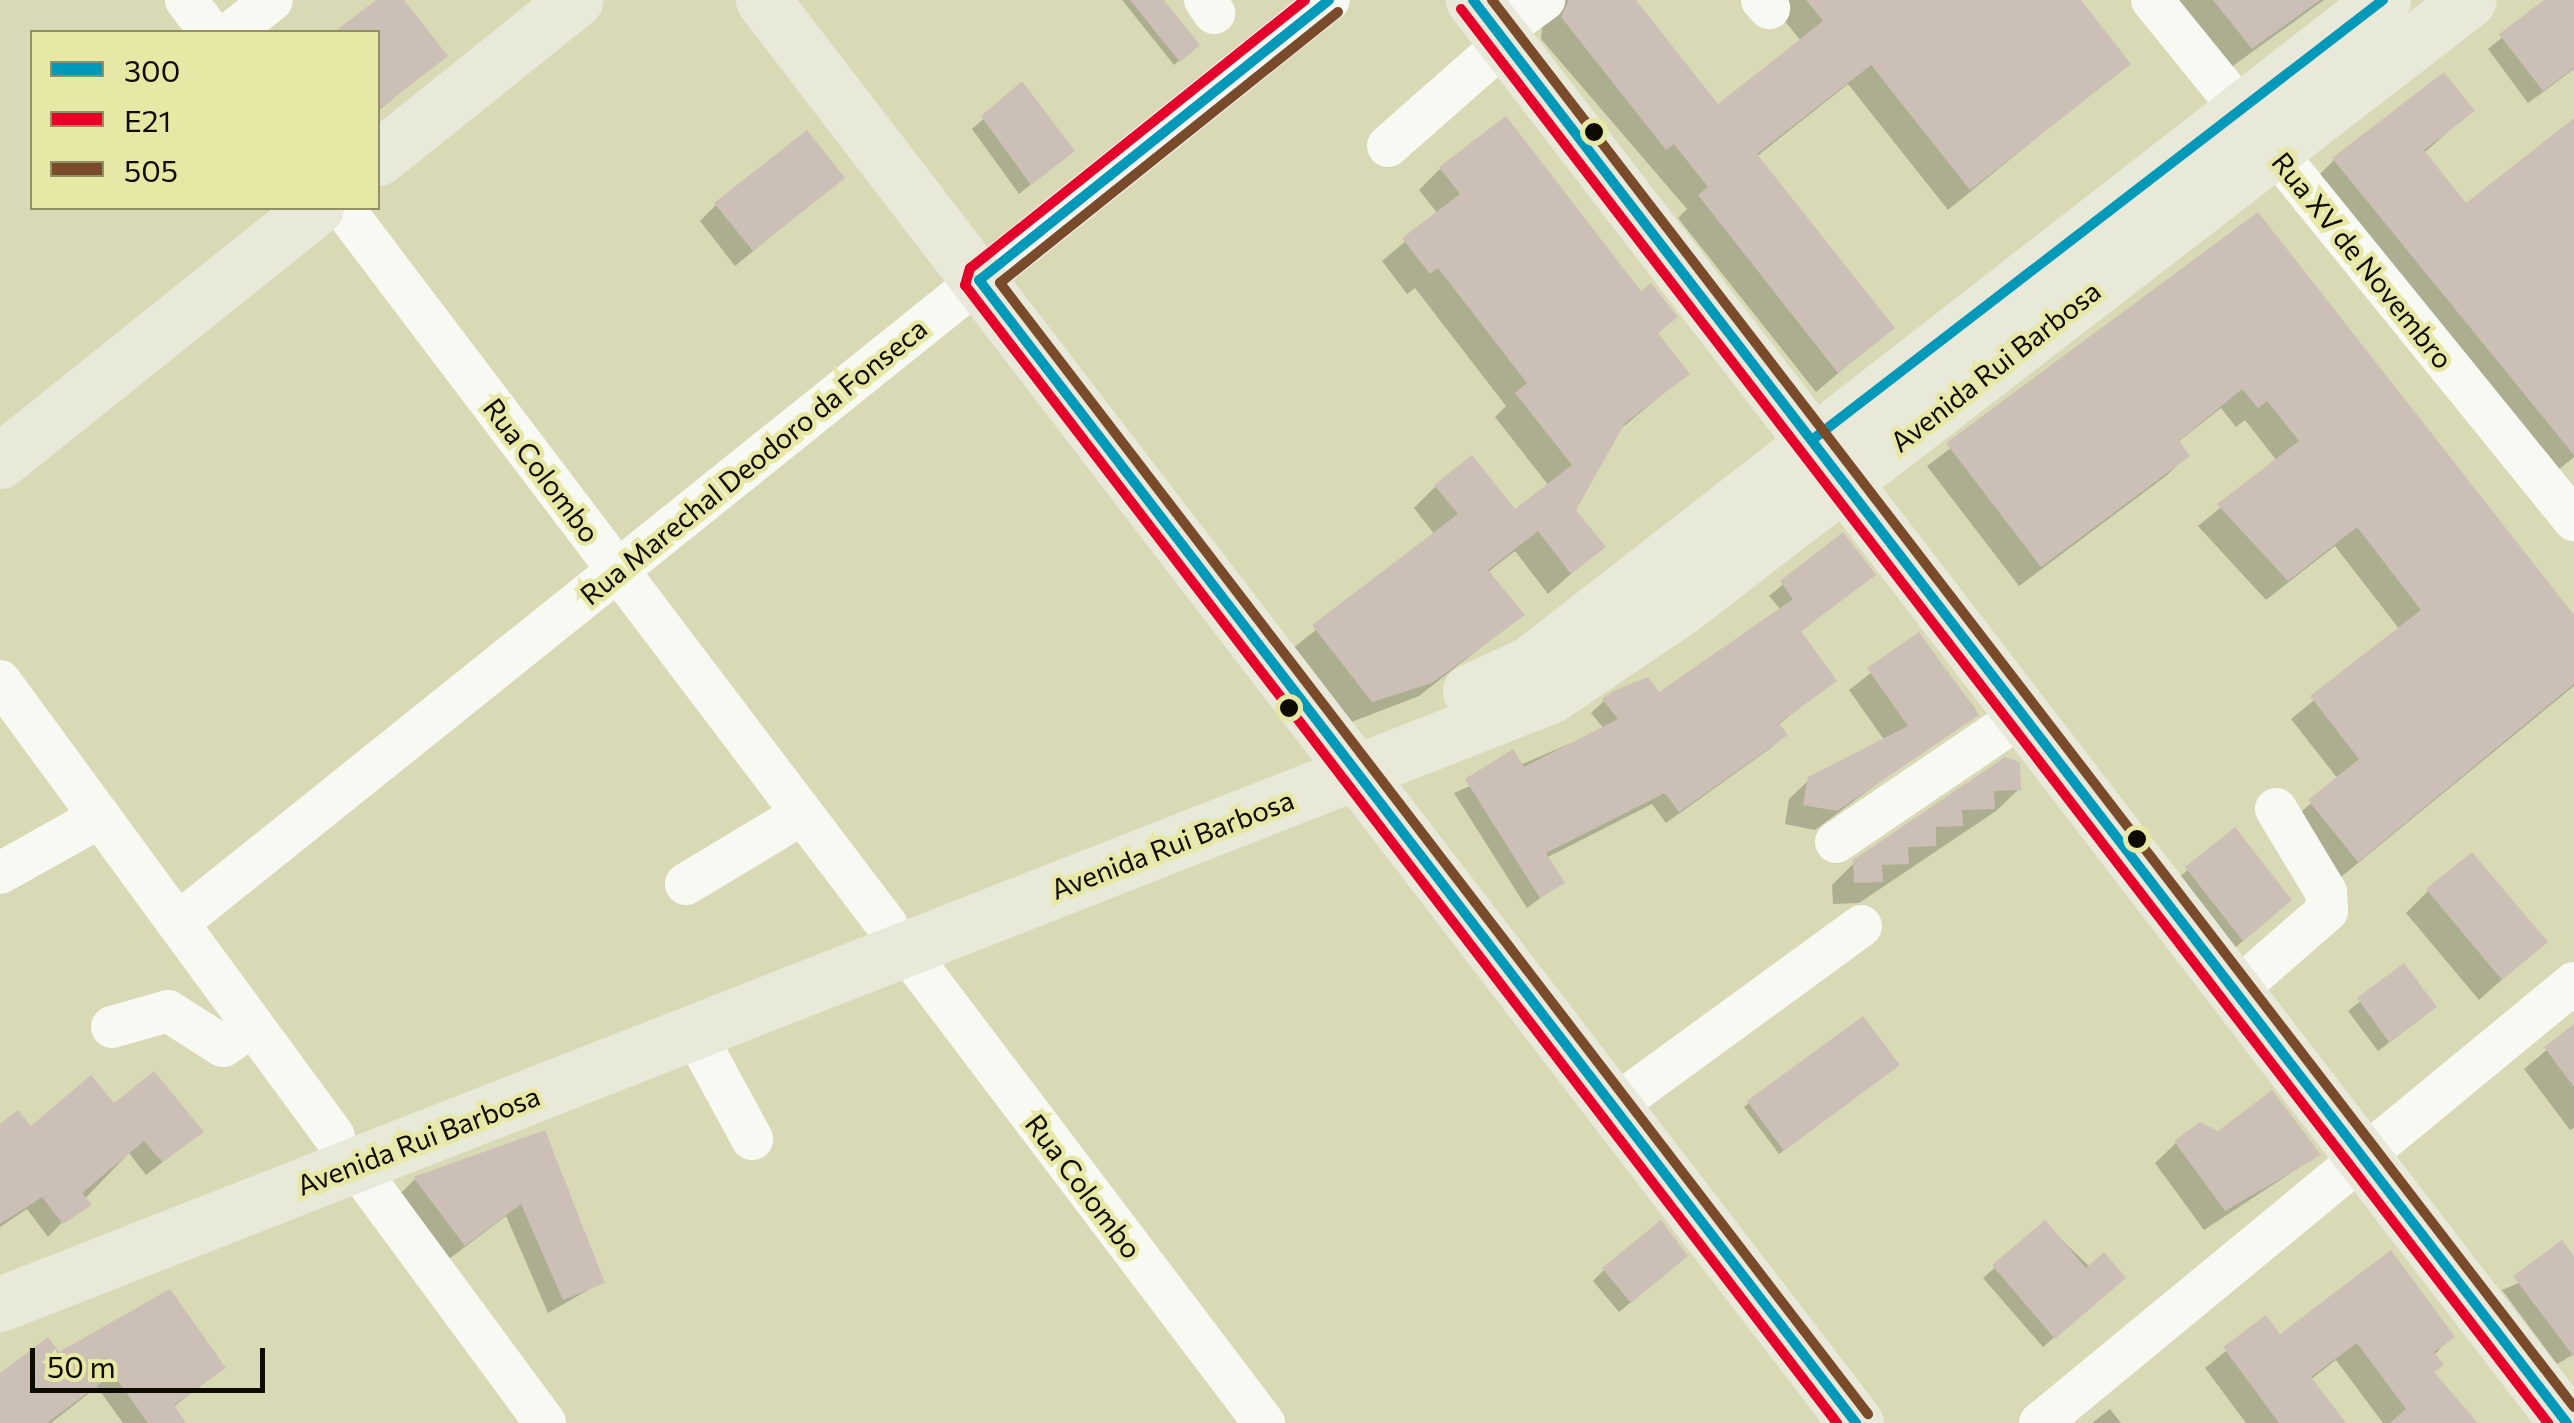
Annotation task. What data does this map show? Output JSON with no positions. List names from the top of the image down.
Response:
{
  "streets": {
    "main road": ["Avenida Rui Barbosa"],
    "street": ["Rua XV de Novembro", "Rua Marechal Deodoro da Fonseca", "Rua Colombo"]
  },
  "crossings": [
    ["Rua XV de Novembro", "Avenida Rui Barbosa"],
    ["Avenida Rui Barbosa", "Rua Colombo"],
    ["Rua Marechal Deodoro da Fonseca", "Rua Colombo"]
  ],
  "lines": ["transit line 300", "transit line E21", "transit line 505"],
  "legend": ["300", "E21", "505"],
  "scale_bar": "50 m"
}
